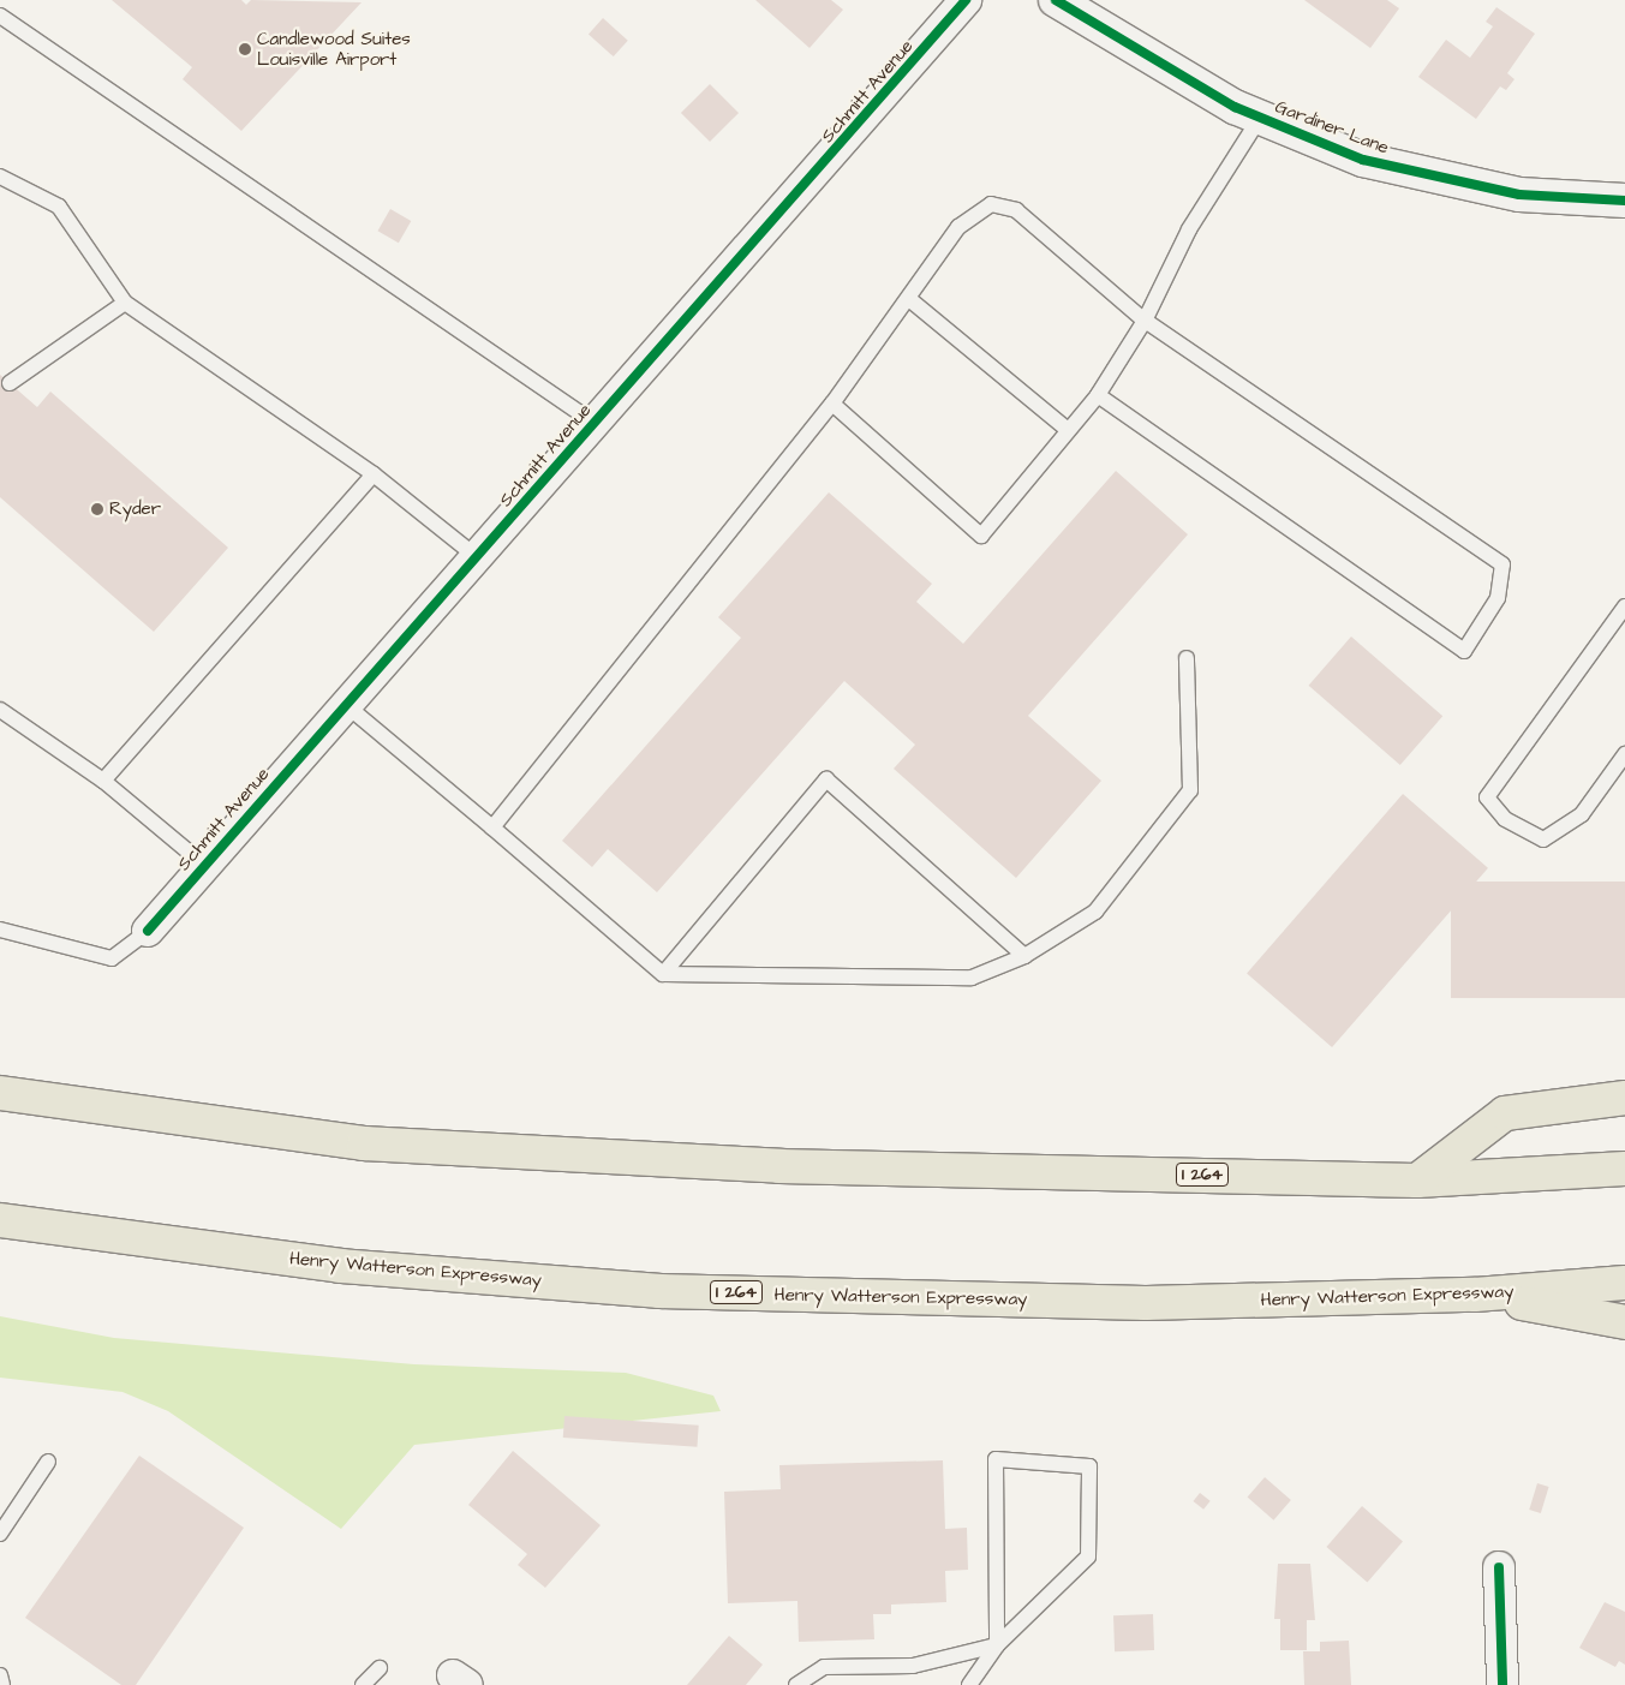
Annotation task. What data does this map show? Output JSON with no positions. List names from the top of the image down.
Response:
{
  "streets": {
    "highway": ["I 264", "Henry Watterson Expressway"],
    "street": ["Schmitt Avenue", "Gardiner Lane"]
  },
  "places": ["Candlewood Suites Louisville Airport", "Ryder"]
}
